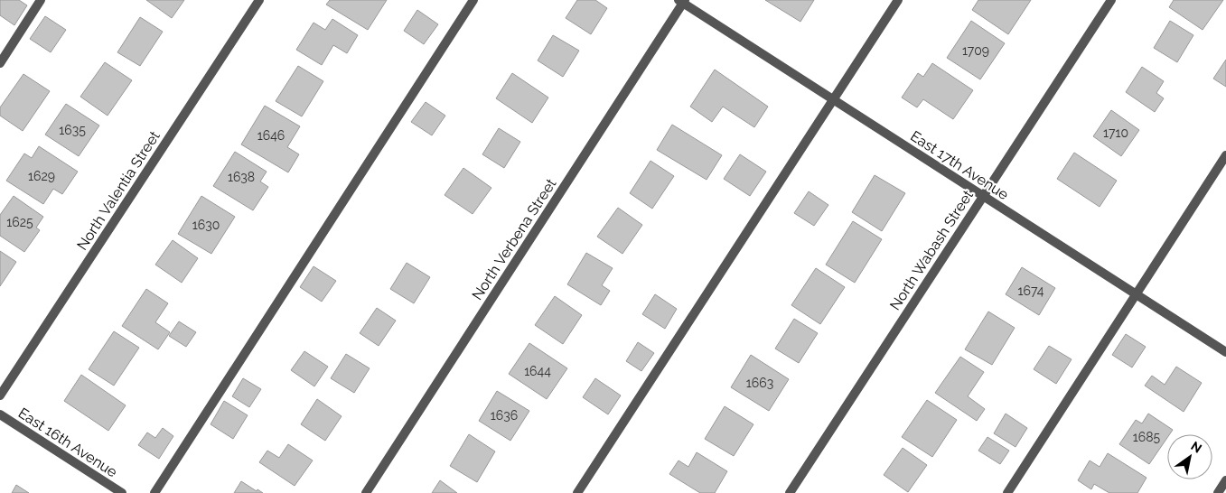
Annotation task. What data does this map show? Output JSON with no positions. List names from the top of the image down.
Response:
{
  "streets": {
    "street": [
      "East 17th Avenue",
      "North Valentia Street",
      "North Verbena Street",
      "North Wabash Street",
      "East 16th Avenue"
    ]
  },
  "crossings": [
    ["East 17th Avenue", "North Verbena Street"],
    ["East 17th Avenue", "North Wabash Street"]
  ],
  "house_numbers": [
    "1709",
    "1635",
    "1710",
    "1646",
    "1629",
    "1638",
    "1625",
    "1630",
    "1674",
    "1644",
    "1663",
    "1636",
    "1685"
  ],
  "north": "top right"
}
